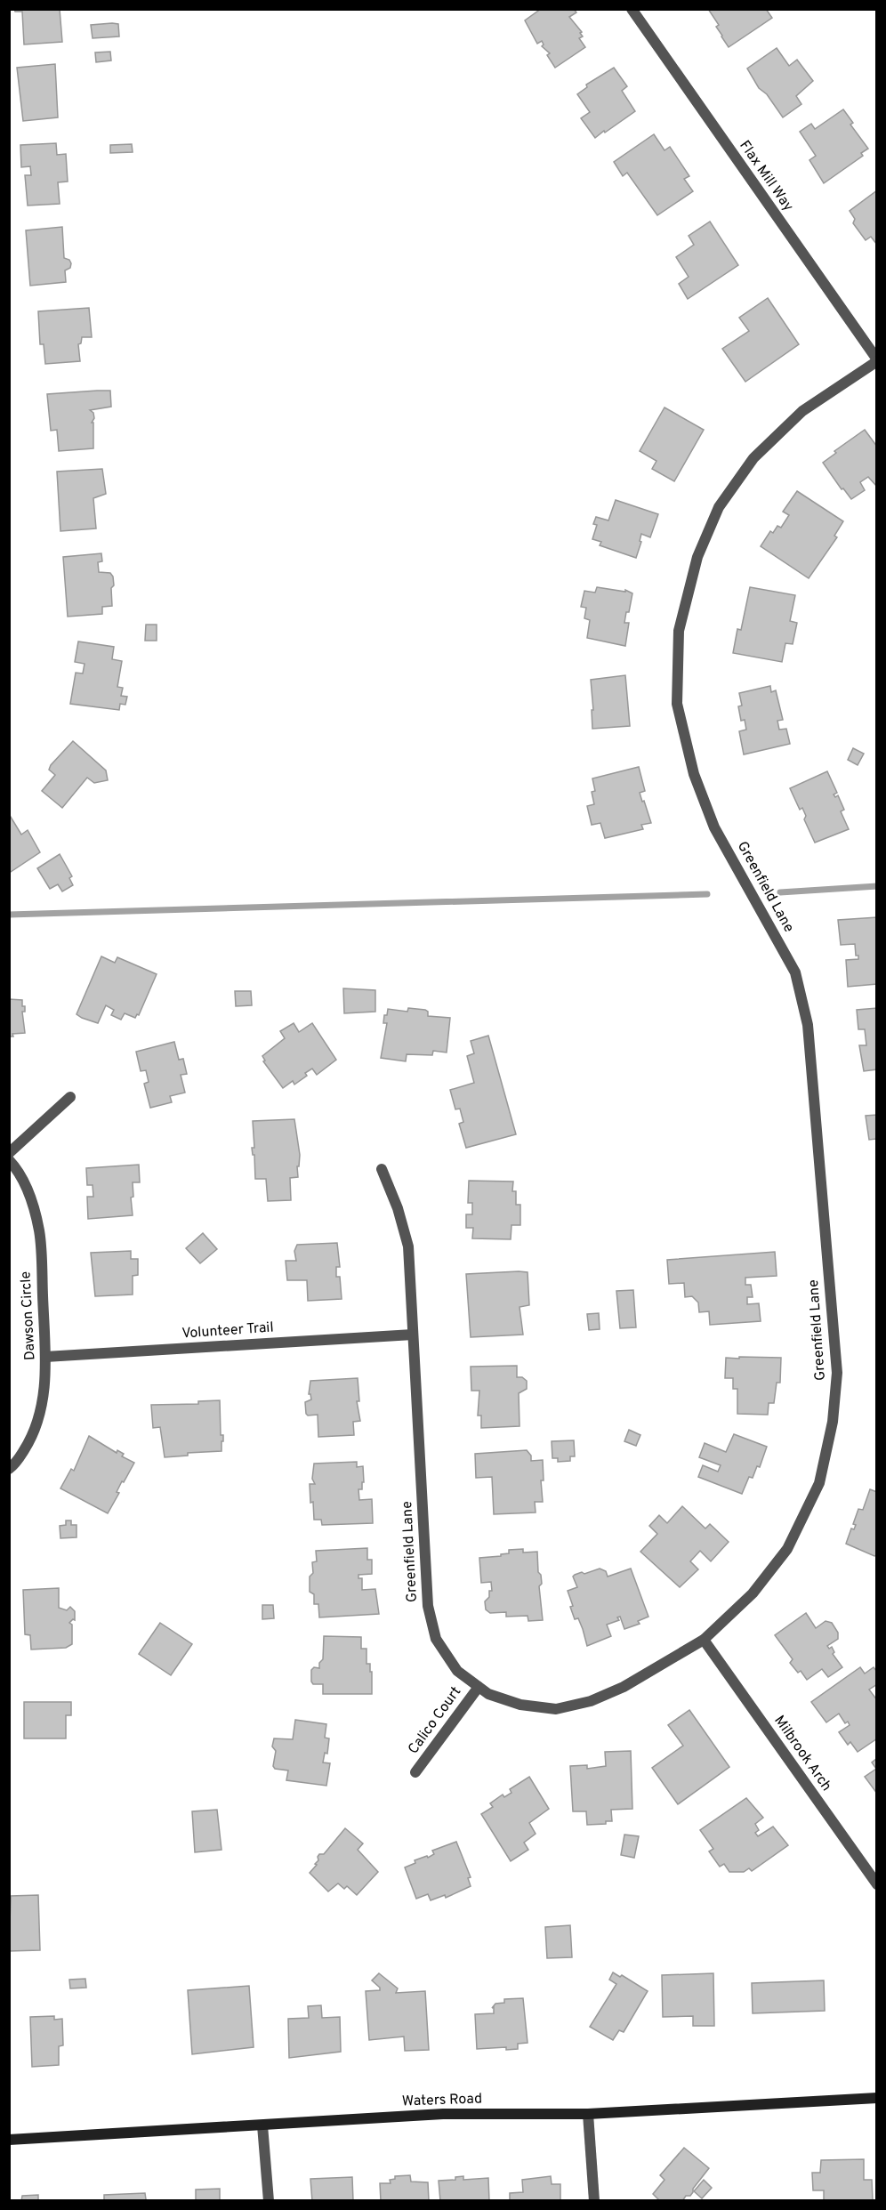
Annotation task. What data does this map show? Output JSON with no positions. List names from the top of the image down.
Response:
{
  "streets": {
    "street": [
      "Flax Mill Way",
      "Greenfield Lane",
      "Dawson Circle",
      "Volunteer Trail",
      "Calico Court",
      "Milbrook Arch",
      "Waters Road"
    ]
  },
  "crossings": [
    ["Flax Mill Way", "Greenfield Lane"],
    ["Greenfield Lane", "Volunteer Trail"],
    ["Greenfield Lane", "Calico Court"],
    ["Greenfield Lane", "Milbrook Arch"],
    ["Dawson Circle", "Volunteer Trail"]
  ]
}
